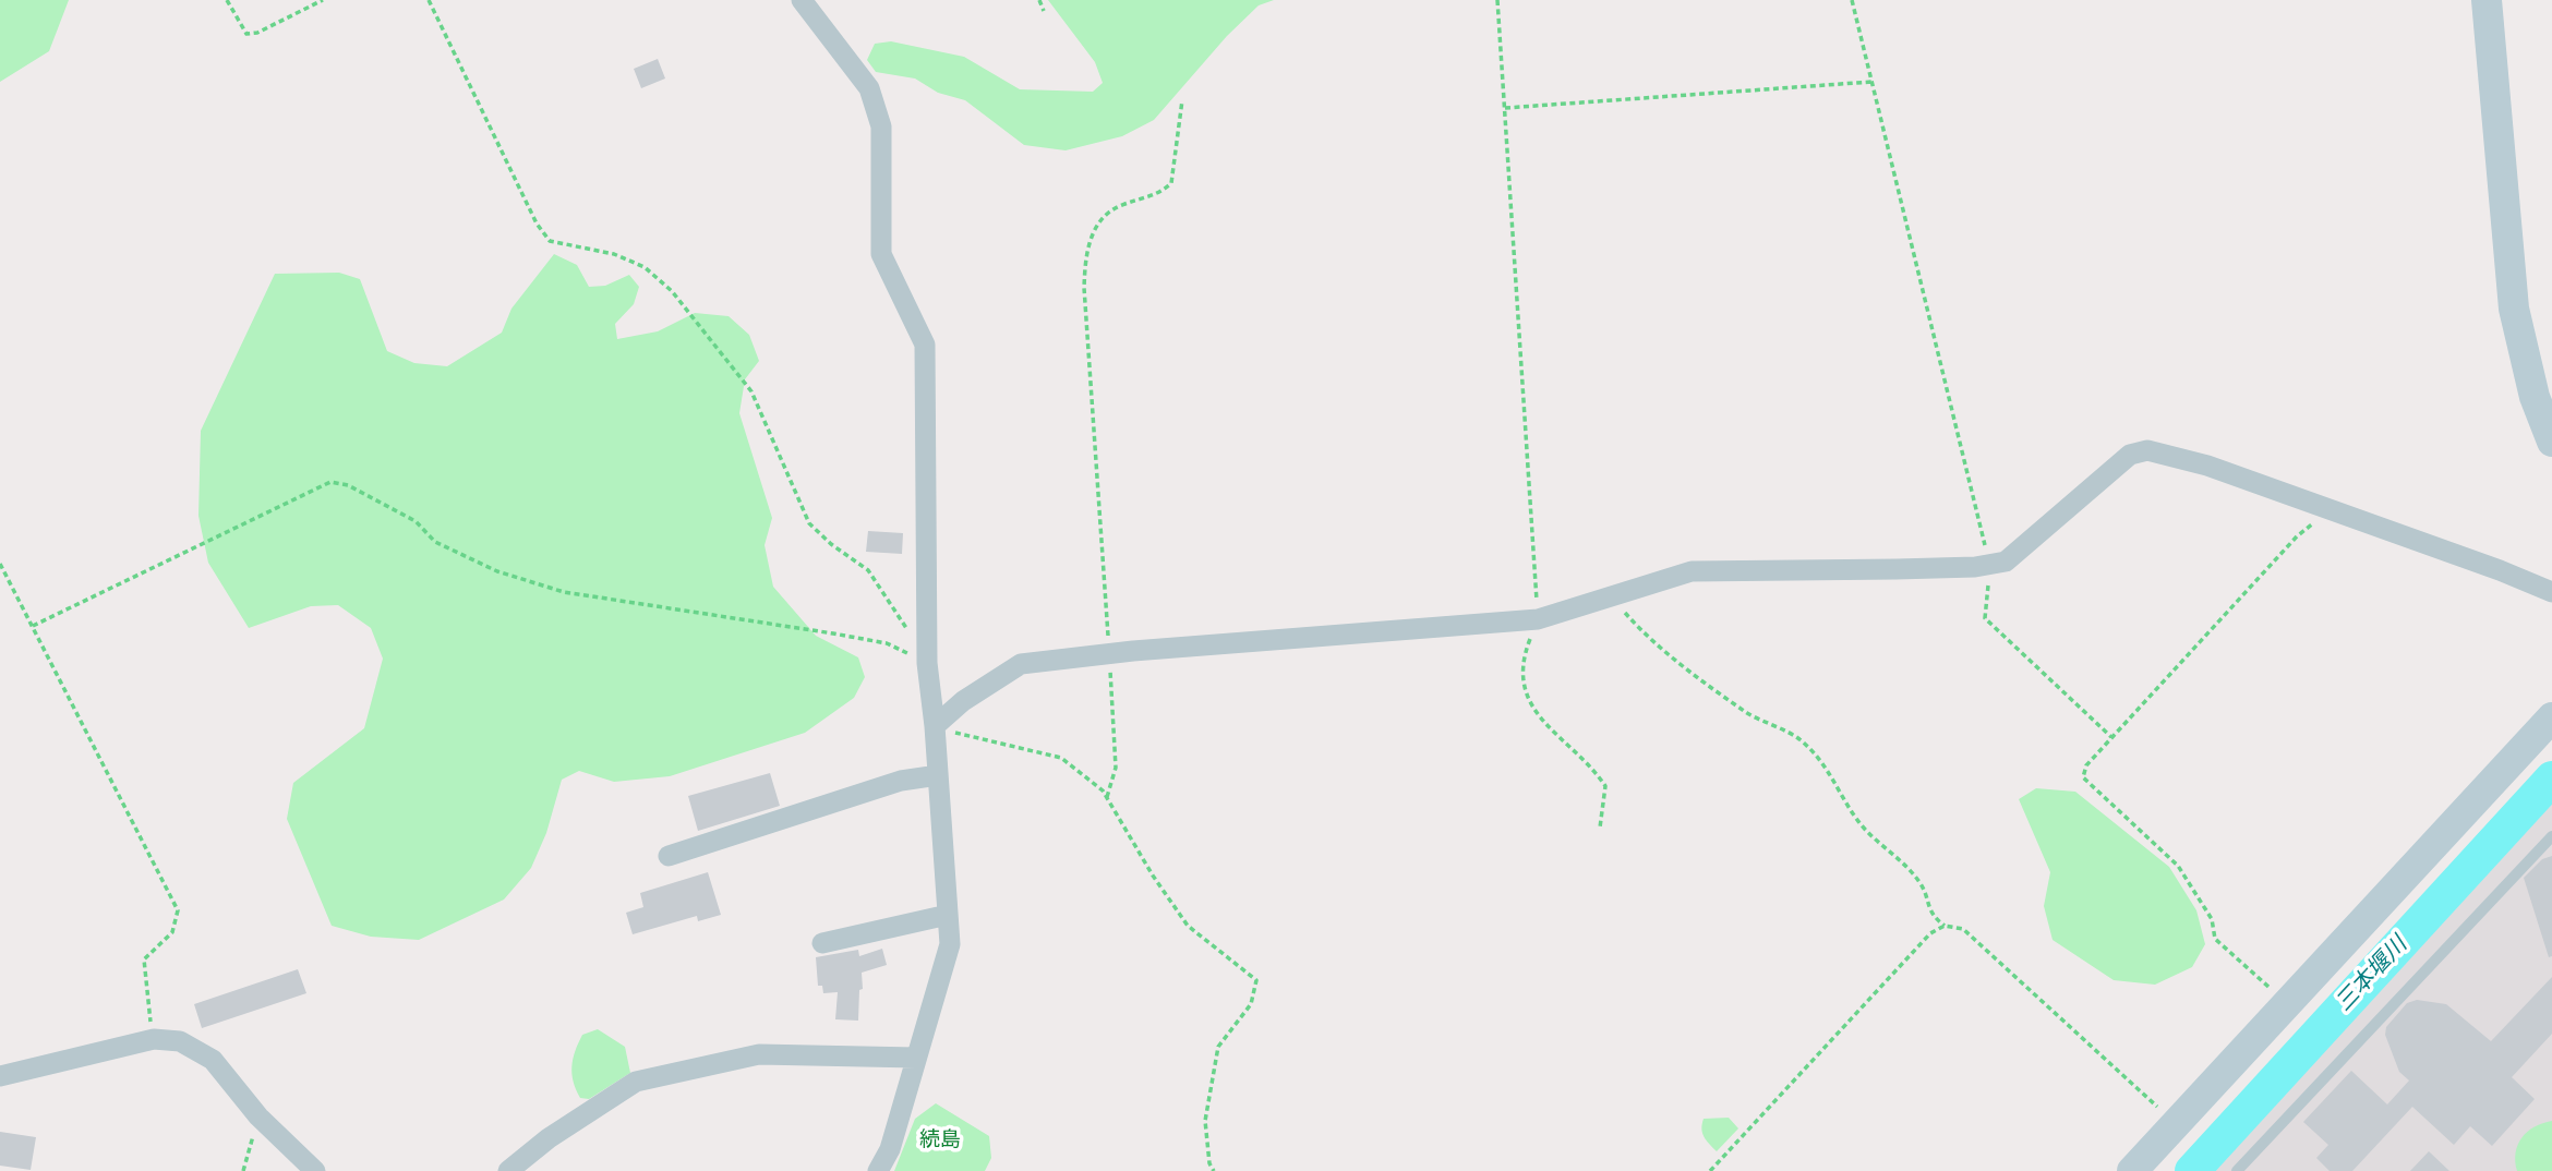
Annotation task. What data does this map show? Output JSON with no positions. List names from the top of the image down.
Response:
{
  "water": ["三本堰川"],
  "parks": ["続島"]
}
